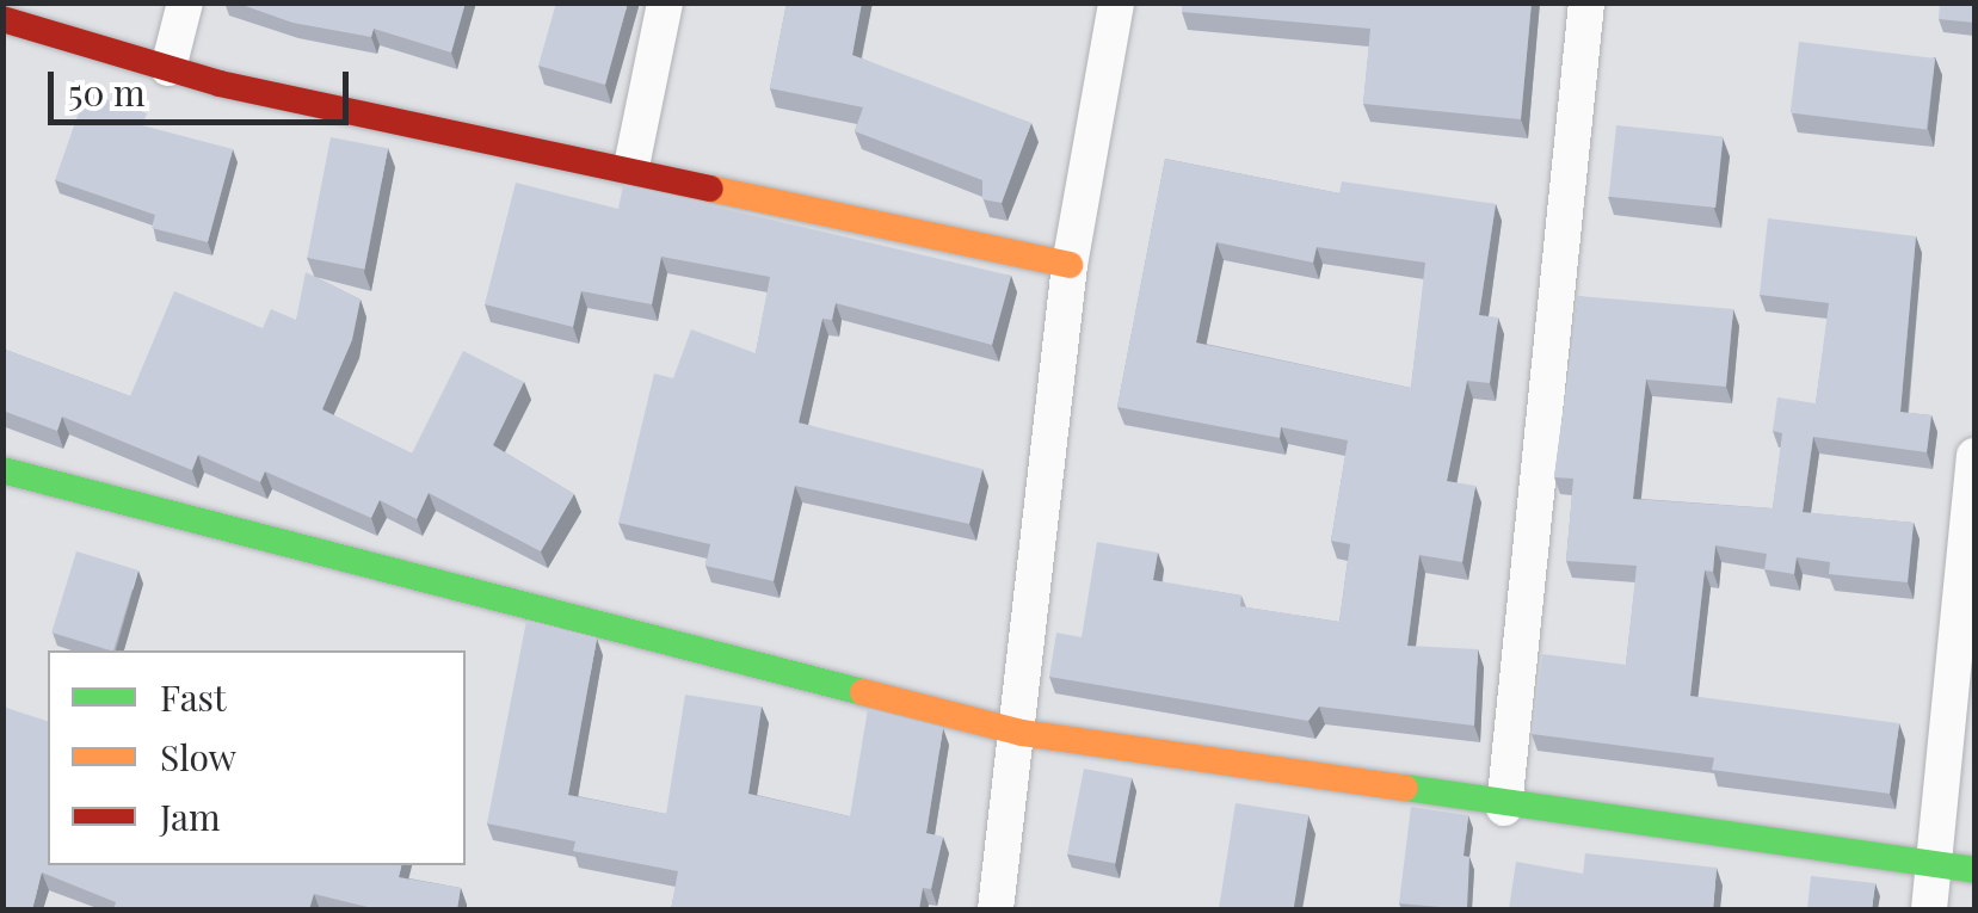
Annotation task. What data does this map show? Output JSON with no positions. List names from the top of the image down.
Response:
{
  "legend": ["Fast", "Slow", "Jam"],
  "scale_bar": "50 m"
}
